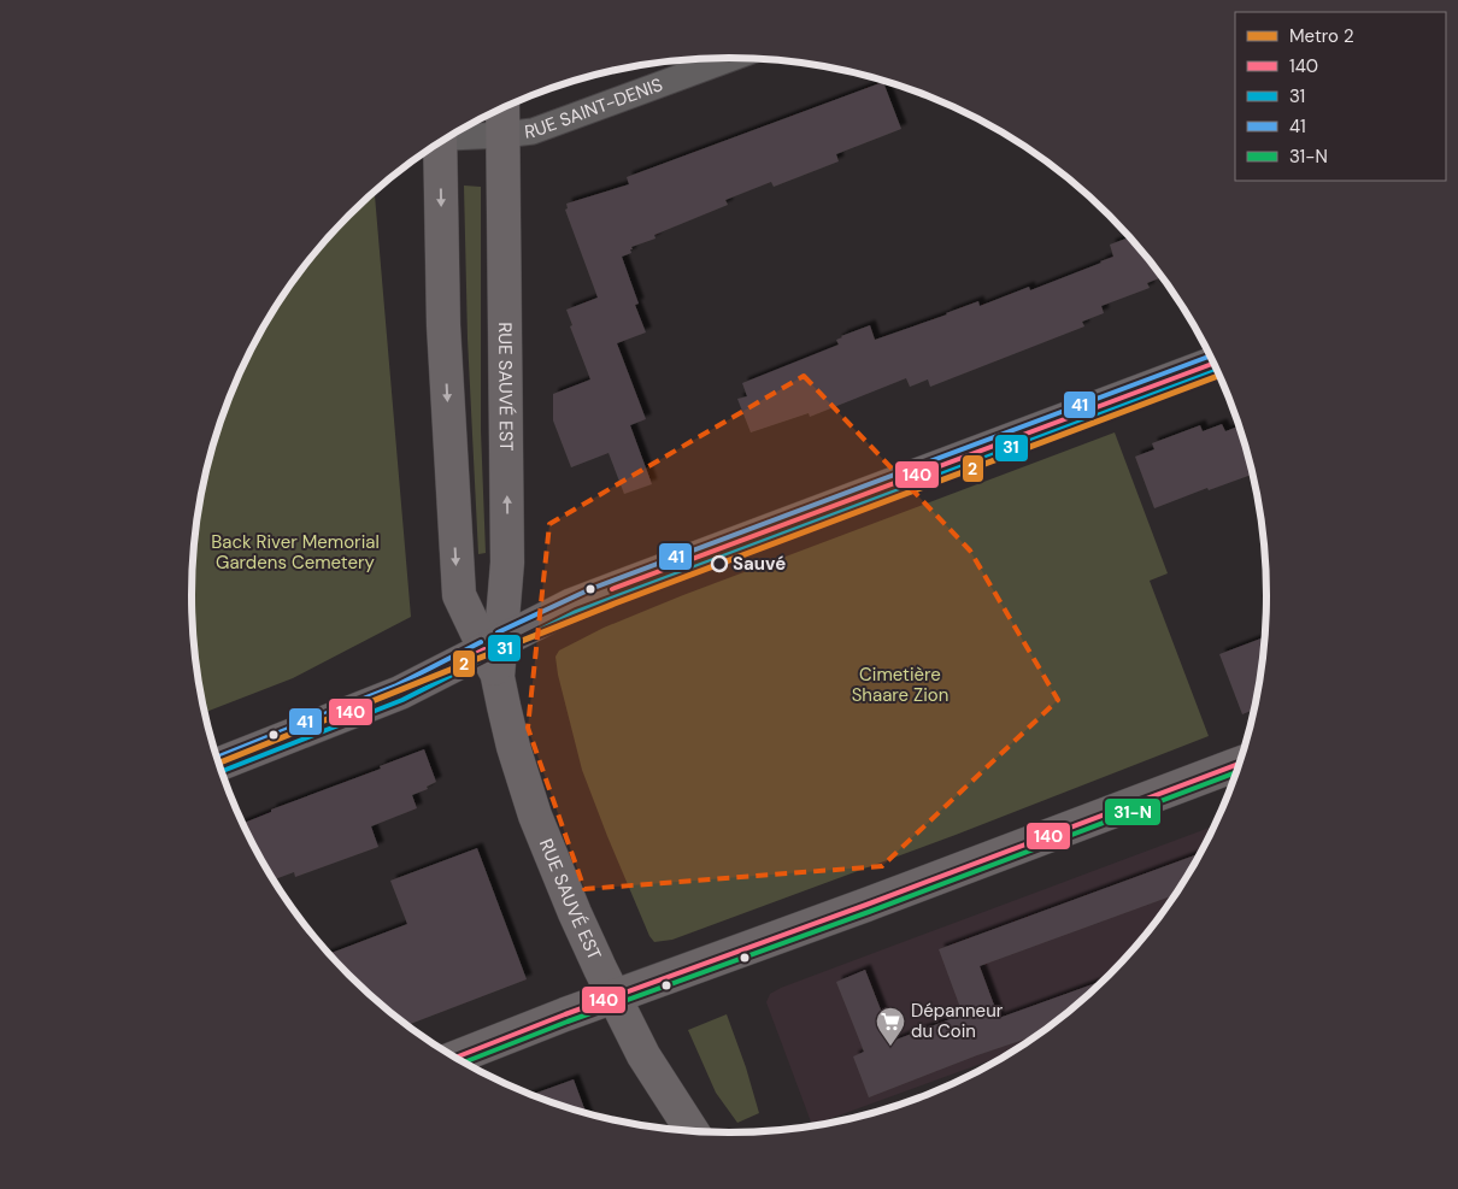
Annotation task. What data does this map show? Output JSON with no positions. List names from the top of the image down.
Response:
{
  "streets": {
    "main road": ["RUE SAUVÉ EST"],
    "street": ["RUE SAINT-DENIS"]
  },
  "crossings": [
    ["RUE SAINT-DENIS", "RUE SAUVÉ EST"]
  ],
  "parks": ["Back River Memorial Gardens Cemetery", "Cimetière Shaare Zion"],
  "places": {
    "other": ["Sauvé"],
    "supermarket": ["Dépanneur du Coin"]
  },
  "lines": [
    "transit line 41",
    "transit line 140",
    "transit line 31",
    "metro line 2",
    "transit line 31-N"
  ],
  "legend": [
    "Metro 2",
    "140",
    "31",
    "41",
    "31-N"
  ]
}
